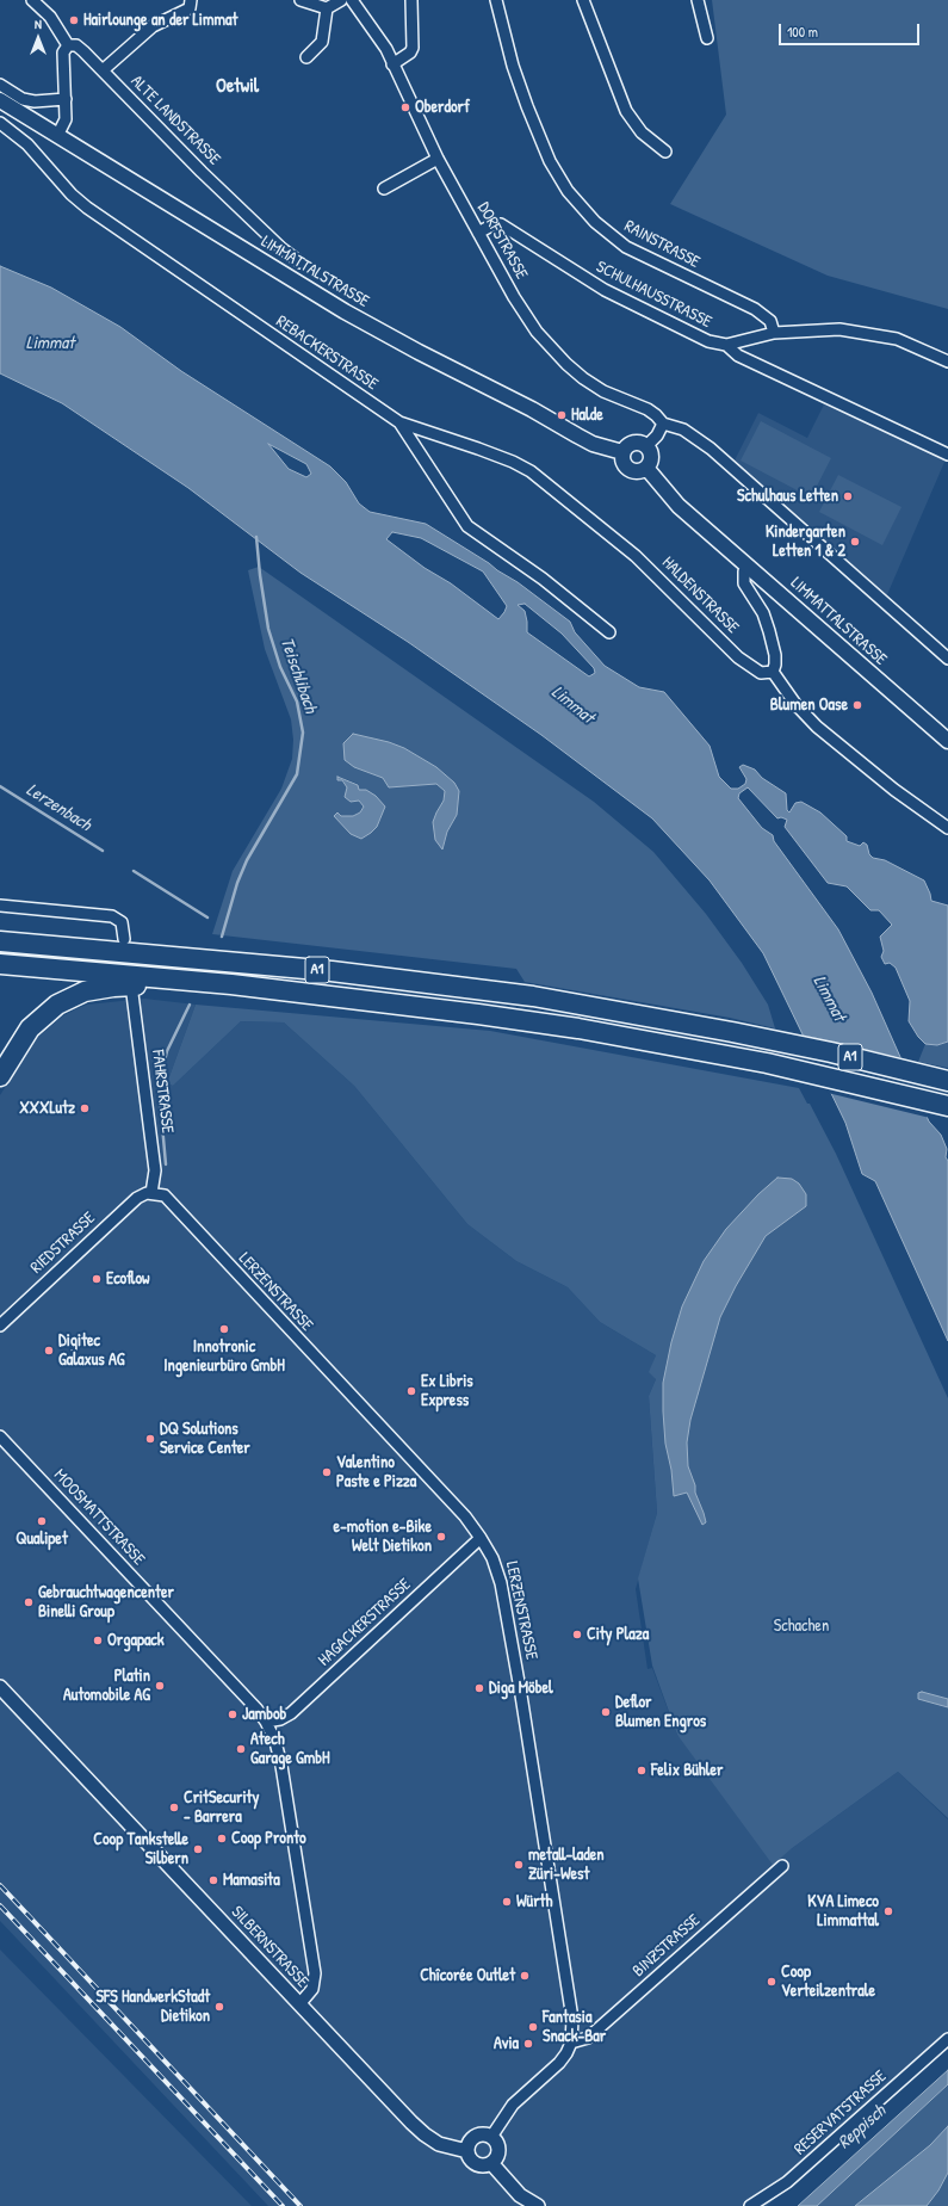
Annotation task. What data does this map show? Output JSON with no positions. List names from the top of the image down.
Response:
{
  "streets": {
    "highway": ["A1"],
    "main road": ["LIMMATTALSTRASSE"],
    "street": [
      "ALTE LANDSTRASSE",
      "DORFSTRASSE",
      "RAINSTRASSE",
      "SCHULHAUSSTRASSE",
      "REBACKERSTRASSE",
      "HALDENSTRASSE",
      "FAHRSTRASSE",
      "RIEDSTRASSE",
      "LERZENSTRASSE",
      "MOOSMATTSTRASSE",
      "HAGACKERSTRASSE",
      "BINZSTRASSE",
      "SILBERNSTRASSE",
      "RESERVATSTRASSE"
    ]
  },
  "crossings": [
    ["DORFSTRASSE", "SCHULHAUSSTRASSE"],
    ["REBACKERSTRASSE", "HALDENSTRASSE"],
    ["FAHRSTRASSE", "RIEDSTRASSE"],
    ["FAHRSTRASSE", "LERZENSTRASSE"],
    ["RIEDSTRASSE", "LERZENSTRASSE"],
    ["LERZENSTRASSE", "HAGACKERSTRASSE"],
    ["LERZENSTRASSE", "BINZSTRASSE"],
    ["LERZENSTRASSE", "SILBERNSTRASSE"],
    ["MOOSMATTSTRASSE", "HAGACKERSTRASSE"],
    ["MOOSMATTSTRASSE", "SILBERNSTRASSE"]
  ],
  "districts": ["Oetwil"],
  "water": [
    "Limmat",
    "Teischlibach",
    "Lerzenbach",
    "Reppisch"
  ],
  "parks": ["Schachen"],
  "places": [
    "Hairlounge an der Limmat",
    "Oberdorf",
    "Halde",
    "Schulhaus Letten",
    "Kindergarten Letten 1 & 2",
    "Blumen Oase",
    "XXXLutz",
    "Ecoflow",
    "Innotronic Ingenieurbüro GmbH",
    "Digitec Galaxus AG",
    "Ex Libris Express",
    "DQ Solutions Service Center",
    "Valentino Paste e Pizza",
    "Qualipet",
    "e-motion e-Bike Welt Dietikon",
    "Gebrauchtwagencenter Binelli Group",
    "City Plaza",
    "Orgapack",
    "Platin Automobile AG",
    "Diga Möbel",
    "Deflor Blumen Engros",
    "Jambob",
    "Atech Garage GmbH",
    "Felix Bühler",
    "CritSecurity - Barrera",
    "Coop Pronto",
    "Coop Tankstelle Silbern",
    "metall-laden Züri-West",
    "Mamasita",
    "Würth",
    "KVA Limeco Limmattal",
    "Chîcorée Outlet",
    "Coop Verteilzentrale",
    "SFS HandwerkStadt Dietikon",
    "Fantasia Snack-Bar",
    "Avia"
  ],
  "scale_bar": "100 m",
  "north": "top"
}
